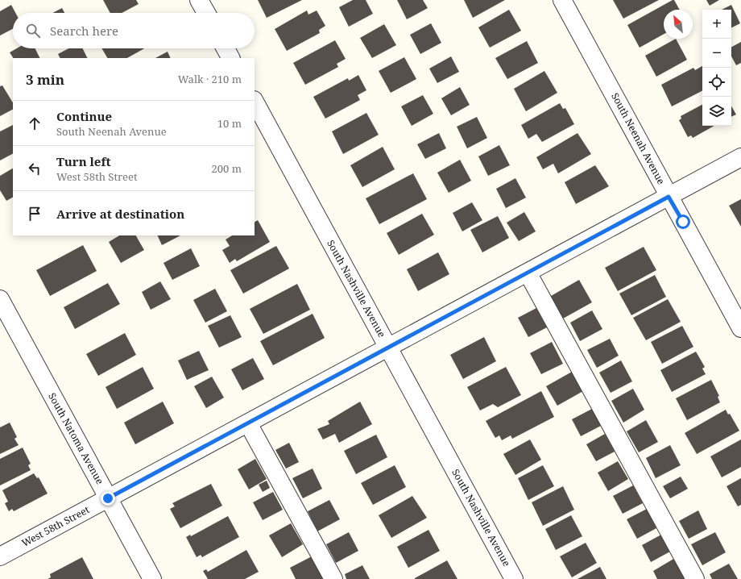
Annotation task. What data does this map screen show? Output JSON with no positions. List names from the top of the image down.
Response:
{
  "streets": {
    "street": [
      "South Neenah Avenue",
      "South Nashville Avenue",
      "South Natoma Avenue",
      "West 58th Street"
    ]
  },
  "crossings": [
    ["South Neenah Avenue", "West 58th Street"],
    ["South Nashville Avenue", "West 58th Street"],
    ["South Natoma Avenue", "West 58th Street"]
  ],
  "north": "top left",
  "page": {
    "map_buttons": ["+", "−"],
    "search": "Search here",
    "heading": ["3 min", "Walk · 210 m"],
    "list": [
      ["Continue", "South Neenah Avenue", "10 m"],
      ["Turn left", "West 58th Street", "200 m"],
      "Arrive at destination"
    ]
  }
}
